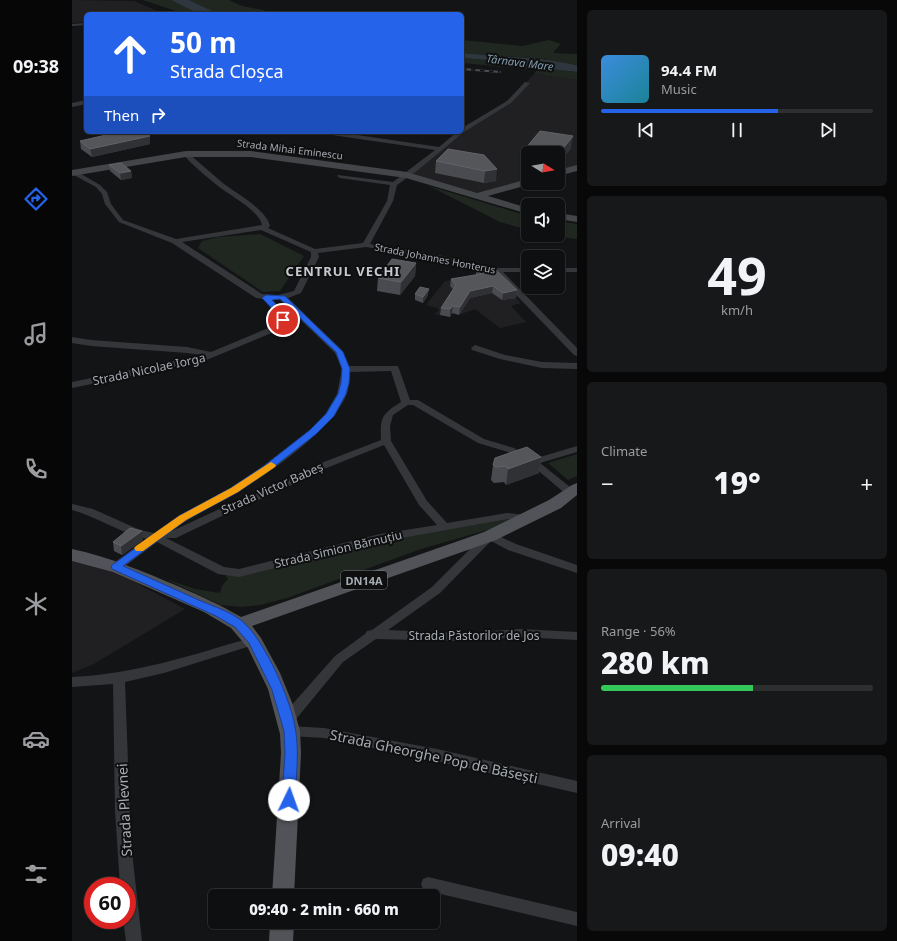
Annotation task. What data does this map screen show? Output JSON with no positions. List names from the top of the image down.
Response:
{
  "streets": {
    "main road": ["Strada Mihai Eminescu", "DN14A"],
    "street": [
      "Strada Johannes Honterus",
      "Strada Nicolae Iorga",
      "Strada Victor Babeș",
      "Strada Simion Bărnuțiu",
      "Strada Păstorilor de Jos",
      "Strada Gheorghe Pop de Băsești",
      "Strada Plevnei"
    ]
  },
  "crossings": [
    ["Strada Victor Babeș", "Strada Simion Bărnuțiu"],
    ["Strada Simion Bărnuțiu", "DN14A"]
  ],
  "districts": ["CENTRUL VECHI"],
  "water": ["Târnava Mare"],
  "north": "right",
  "page": {
    "tabs": "09:38",
    "turn": ["50 m", "Strada Cloșca"],
    "song": ["94.4 FM", "Music"],
    "then": "Then",
    "tile": [
      ["49", "km/h"],
      "Climate",
      ["Range · 56%", "280 km"],
      ["Arrival", "09:40"]
    ],
    "heat": ["−", "19°", "+"],
    "limit": "60",
    "trip": "09:40 · 2 min · 660 m"
  }
}
